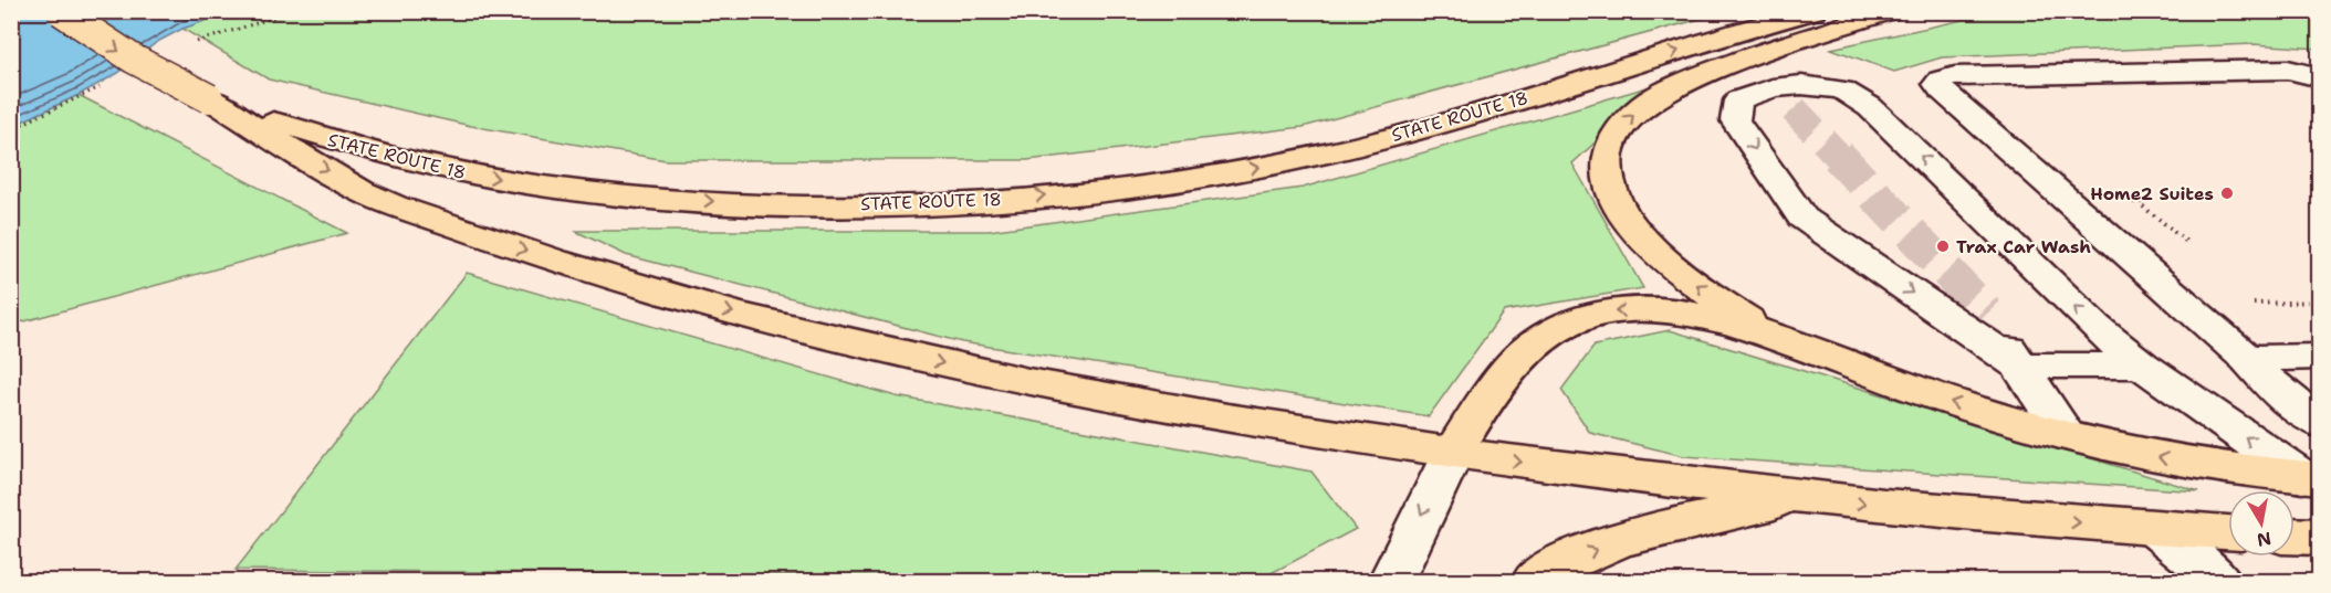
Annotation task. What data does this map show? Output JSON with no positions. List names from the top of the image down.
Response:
{
  "streets": {
    "highway": ["STATE ROUTE 18"]
  },
  "places": ["Home2 Suites", "Trax Car Wash"],
  "north": "bottom"
}
